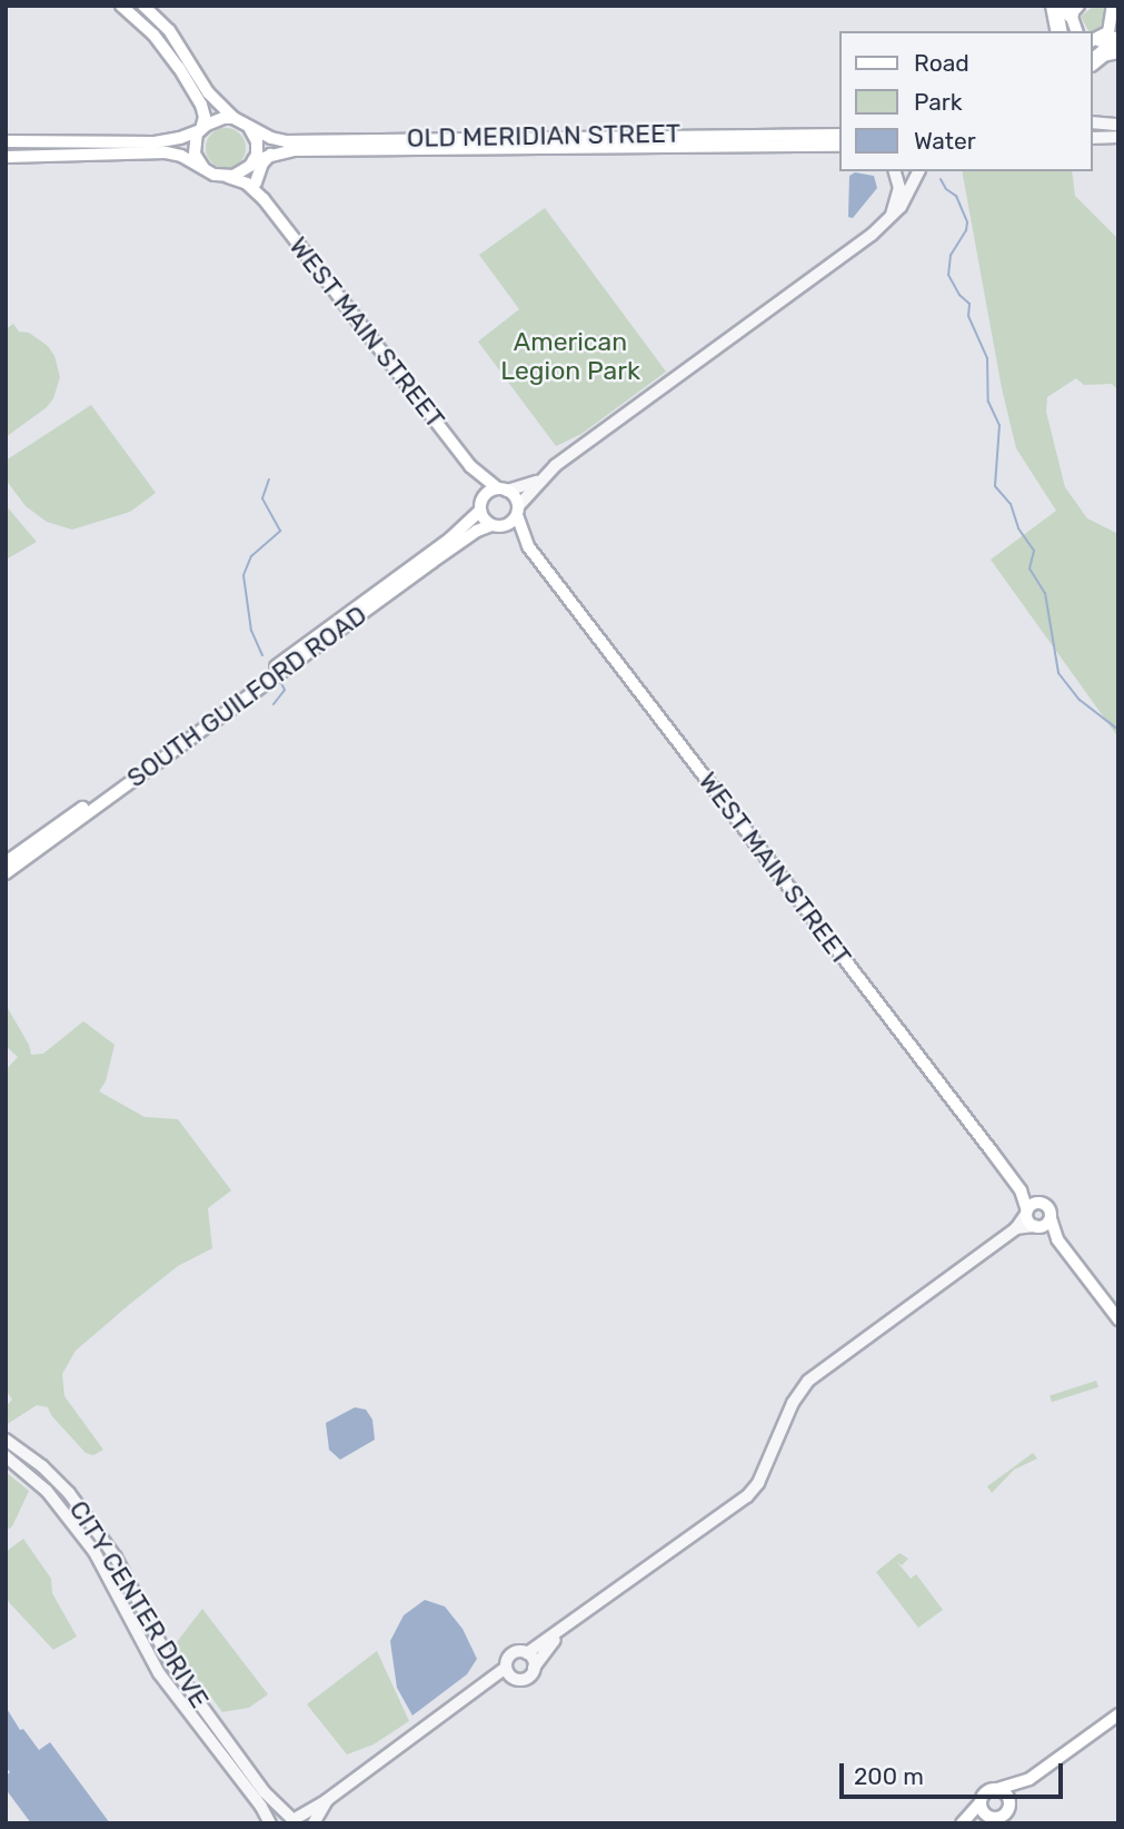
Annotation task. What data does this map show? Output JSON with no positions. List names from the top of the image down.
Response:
{
  "streets": {
    "main road": ["OLD MERIDIAN STREET", "WEST MAIN STREET", "SOUTH GUILFORD ROAD"],
    "street": ["CITY CENTER DRIVE"]
  },
  "crossings": [
    ["OLD MERIDIAN STREET", "WEST MAIN STREET"],
    ["WEST MAIN STREET", "SOUTH GUILFORD ROAD"]
  ],
  "parks": ["American Legion Park"],
  "legend": ["Road", "Park", "Water"],
  "scale_bar": "200 m"
}
